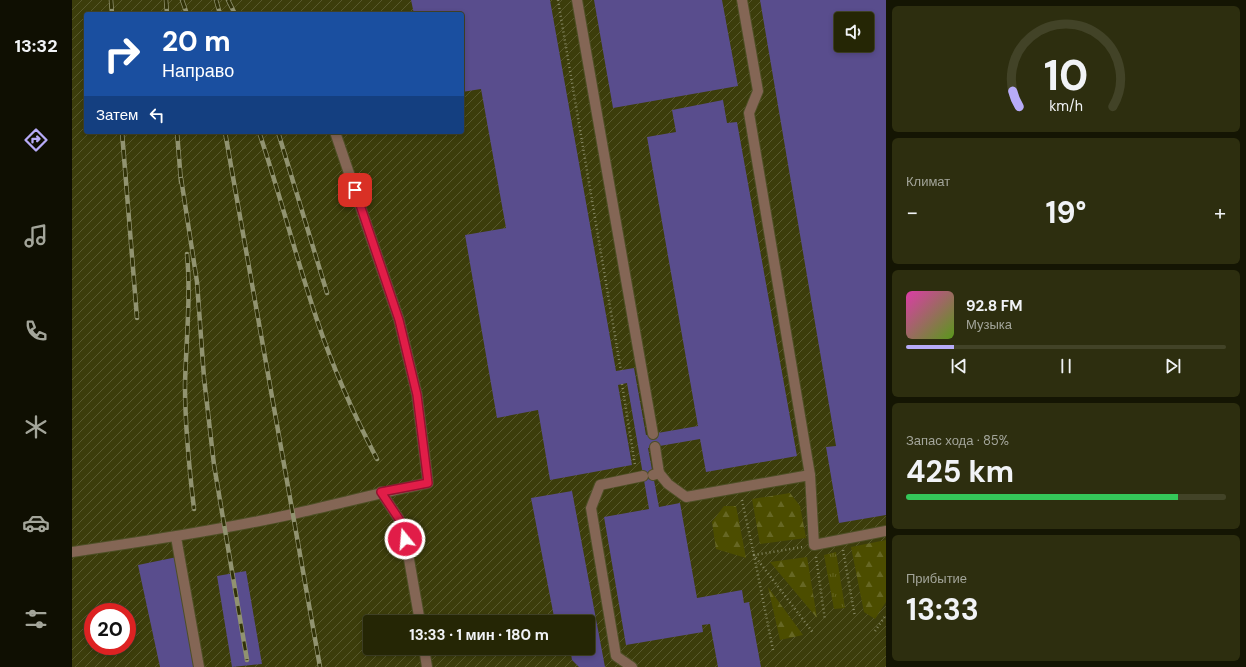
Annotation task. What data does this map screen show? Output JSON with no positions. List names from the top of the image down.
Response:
{
  "page": {
    "tabs": "13:32",
    "turn": ["20 m", "Направо"],
    "then": "Затем",
    "tile": [
      "Климат",
      ["Запас хода · 85%", "425 km"],
      ["Прибытие", "13:33"]
    ],
    "heat": ["−", "19°", "+"],
    "song": ["92.8 FM", "Музыка"],
    "limit": "20",
    "trip": "13:33 · 1 мин · 180 m",
    "gauge": ["10", "km/h"]
  }
}
